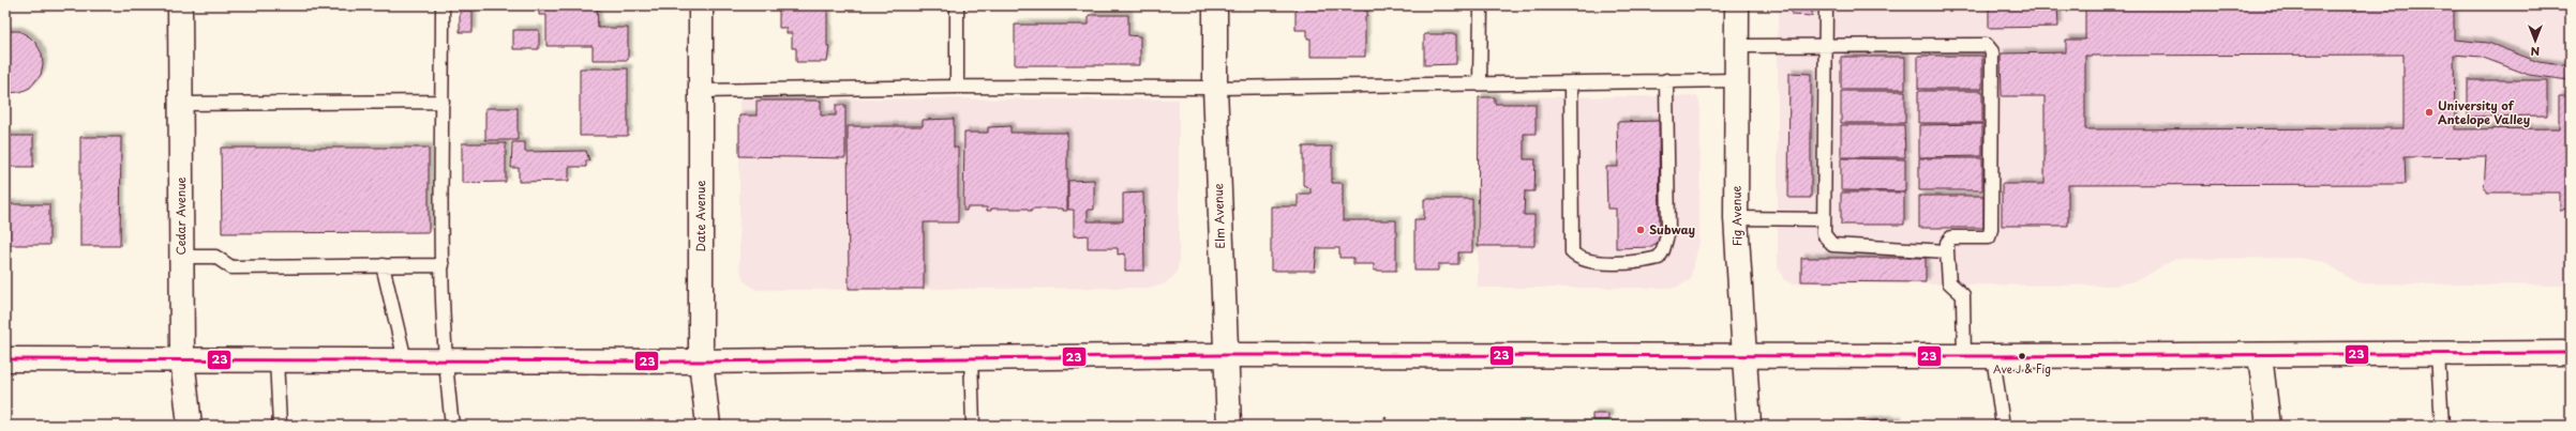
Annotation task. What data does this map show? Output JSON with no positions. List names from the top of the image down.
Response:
{
  "streets": {
    "main road": [
      "Cedar Avenue",
      "Date Avenue",
      "Elm Avenue",
      "Fig Avenue"
    ]
  },
  "places": ["University of Antelope Valley", "Subway", "Ave J & Fig"],
  "lines": ["transit line 23"],
  "north": "bottom"
}
